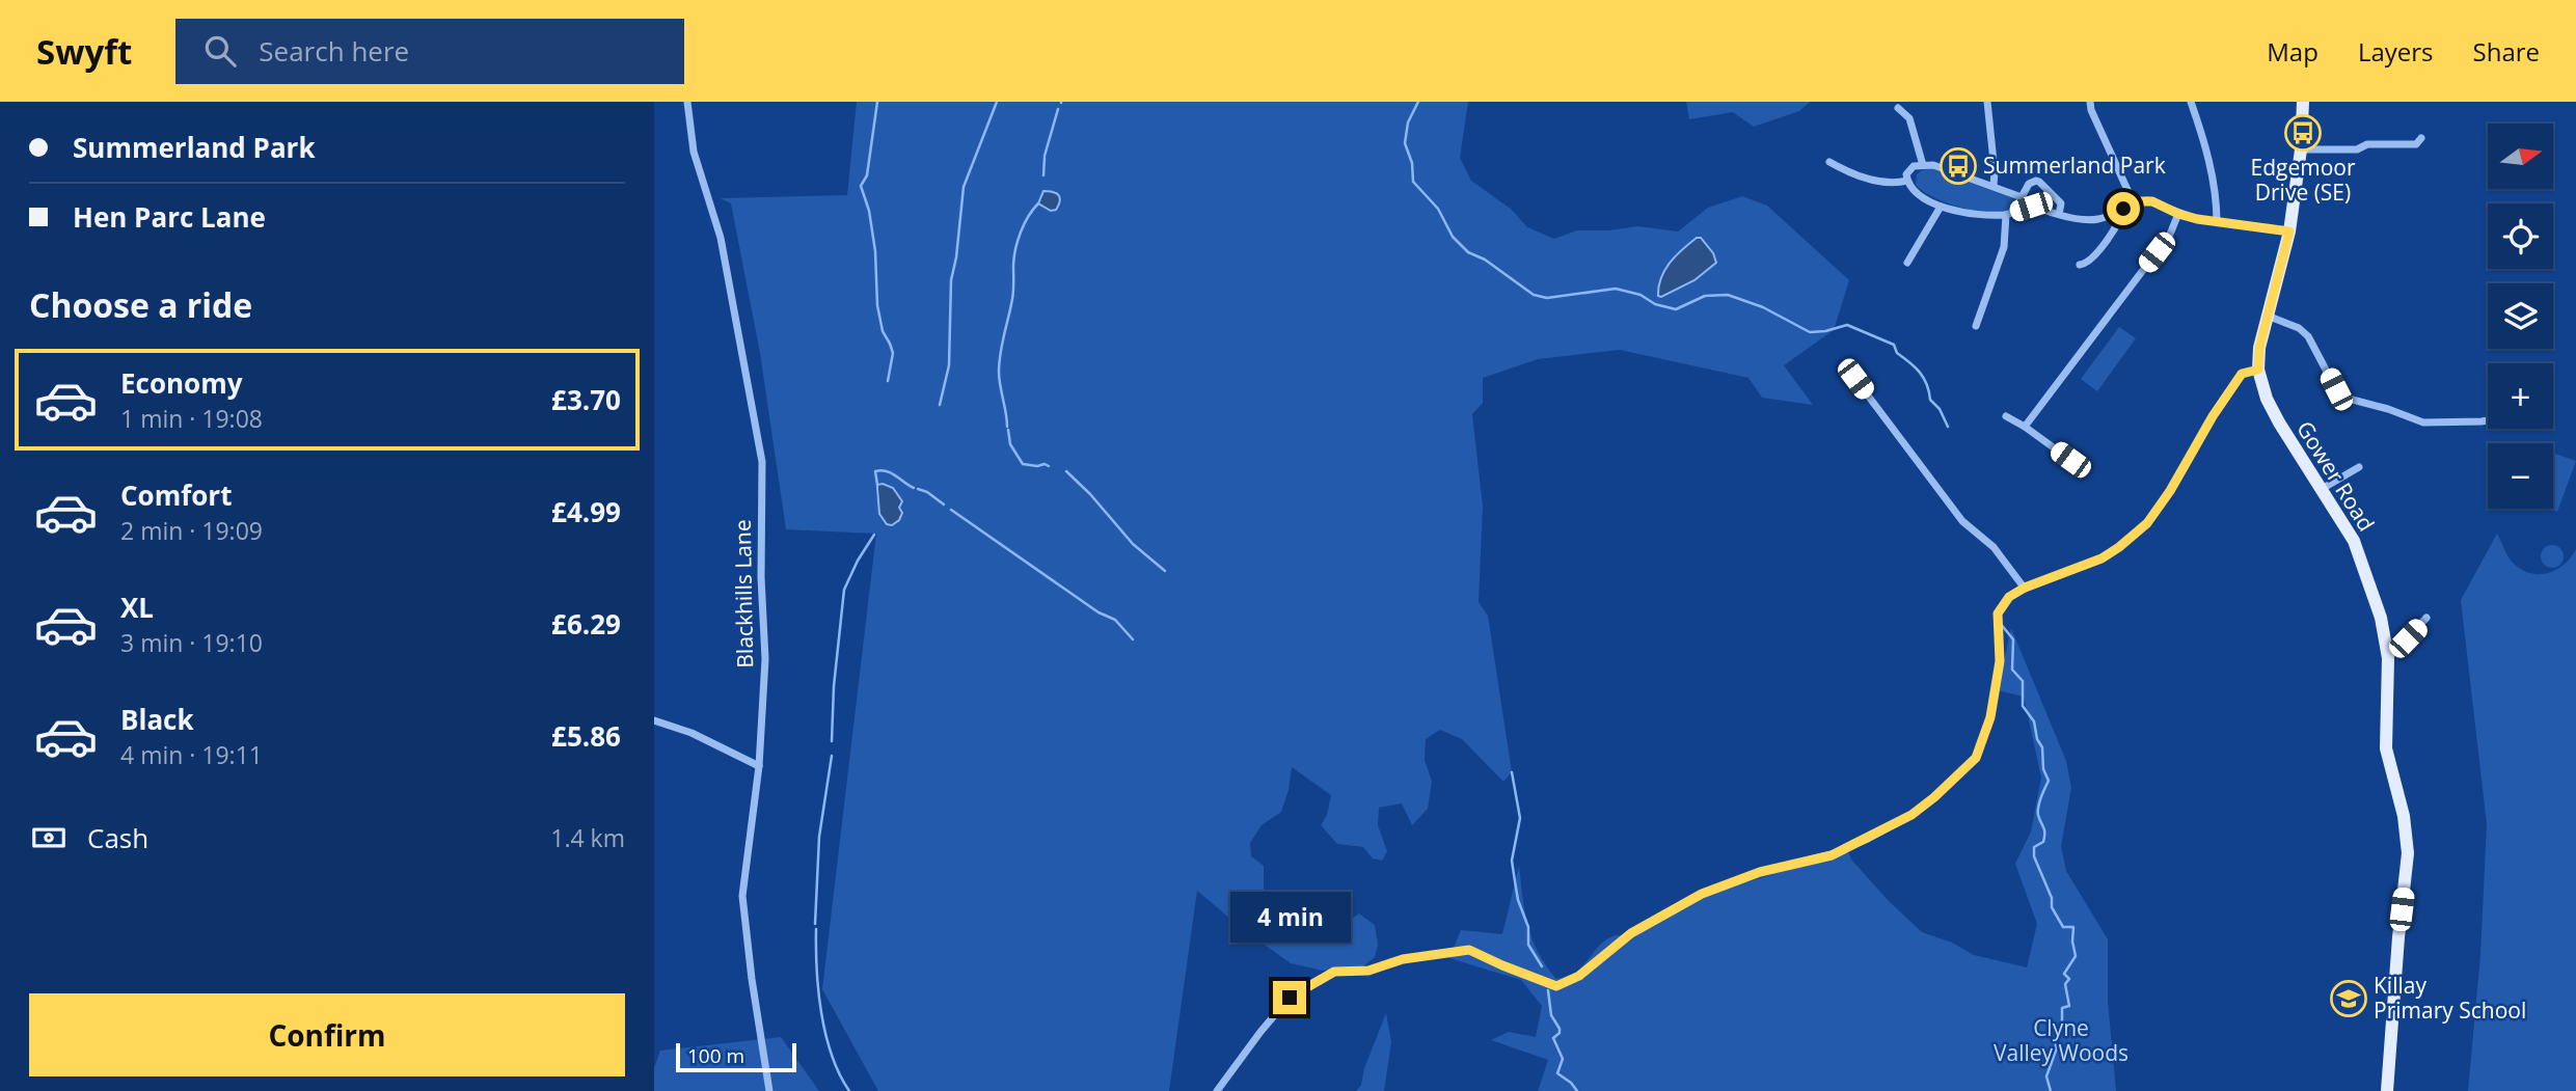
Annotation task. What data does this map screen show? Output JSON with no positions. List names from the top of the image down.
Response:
{
  "streets": {
    "main road": ["Gower Road"],
    "street": ["Blackhills Lane"]
  },
  "parks": ["Clyne Valley Woods"],
  "places": {
    "bus stop": ["Edgemoor Drive (SE)", "Summerland Park"],
    "school or university": ["Killay Primary School"]
  },
  "scale_bar": "100 m",
  "north": "right",
  "page": {
    "header": "Swyft",
    "search": "Search here",
    "nav": ["Map", "Layers", "Share"],
    "banner": ["Summerland Park", "Hen Parc Lane"],
    "map_buttons": ["+", "−"],
    "heading": "Choose a ride",
    "list": [
      {
        "name": "Economy",
        "note": "1 min · 19:08",
        "value": "£3.70"
      },
      {
        "name": "Comfort",
        "note": "2 min · 19:09",
        "value": "£4.99"
      },
      {
        "name": "XL",
        "note": "3 min · 19:10",
        "value": "£6.29"
      },
      {
        "name": "Black",
        "note": "4 min · 19:11",
        "value": "£5.86"
      }
    ],
    "pay": ["Cash", "1.4 km"],
    "bubble": "4 min",
    "buttons": "Confirm",
    "scale": "100 m"
  }
}
